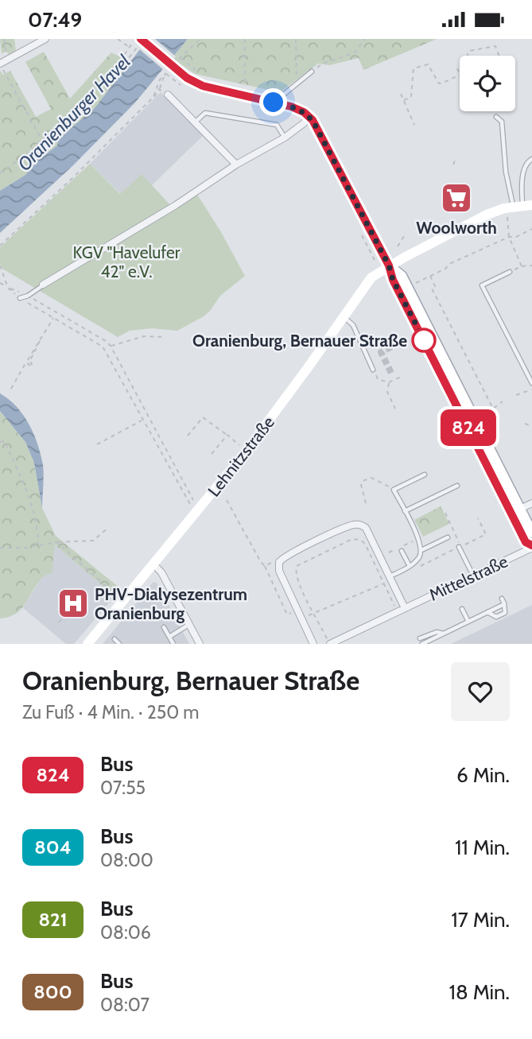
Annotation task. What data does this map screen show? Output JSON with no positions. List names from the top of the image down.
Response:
{
  "streets": {
    "main road": ["Lehnitzstraße"],
    "street": ["Mittelstraße"]
  },
  "water": ["Oranienburger Havel"],
  "parks": ["KGV \"Havelufer 42\" e.V."],
  "places": {
    "supermarket": ["Woolworth"],
    "other": ["Oranienburg, Bernauer Straße"],
    "hospital": ["PHV-Dialysezentrum Oranienburg"]
  },
  "lines": ["bus line 824"],
  "page": {
    "status": "07:49",
    "on_map": "824",
    "heading": ["Oranienburg, Bernauer Straße", "Zu Fuß · 4 Min. · 250 m"],
    "list": [
      {
        "mark": "824",
        "name": "Bus",
        "note": "07:55",
        "value": "6 Min."
      },
      {
        "mark": "804",
        "name": "Bus",
        "note": "08:00",
        "value": "11 Min."
      },
      {
        "mark": "821",
        "name": "Bus",
        "note": "08:06",
        "value": "17 Min."
      },
      {
        "mark": "800",
        "name": "Bus",
        "note": "08:07",
        "value": "18 Min."
      }
    ]
  }
}
